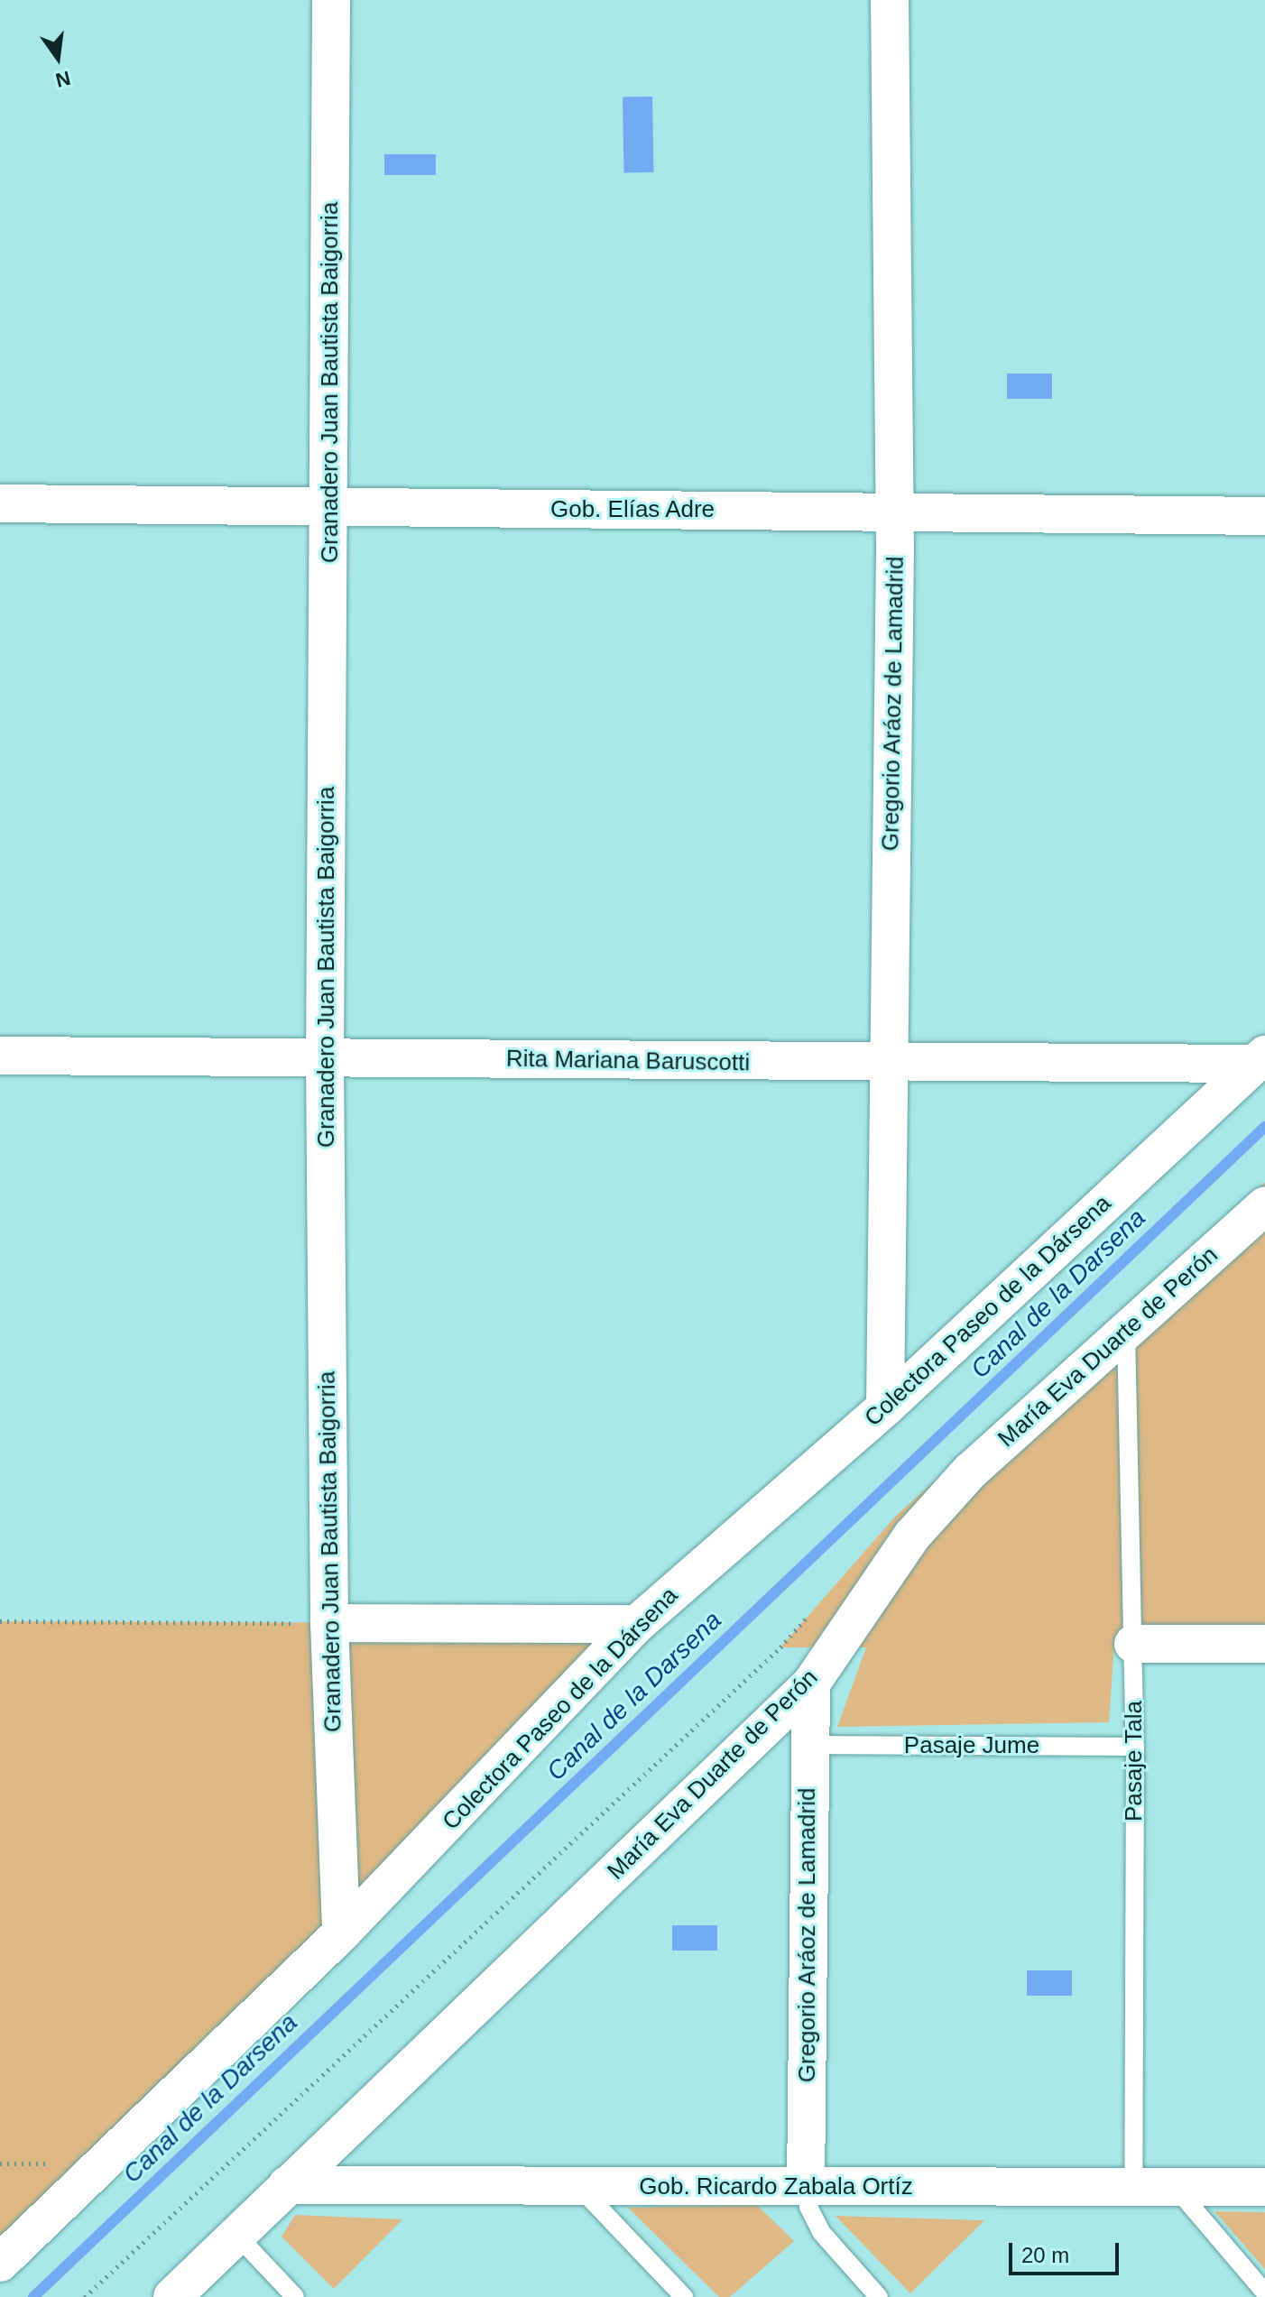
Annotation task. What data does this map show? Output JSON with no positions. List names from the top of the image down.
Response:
{
  "streets": {
    "street": [
      "Granadero Juan Bautista Baigorria",
      "Gob. Elías Adre",
      "Gregorio Aráoz de Lamadrid",
      "Rita Mariana Baruscotti",
      "Colectora Paseo de la Dársena",
      "María Eva Duarte de Perón",
      "Gob. Ricardo Zabala Ortíz"
    ],
    "lane": ["Pasaje Jume", "Pasaje Tala"]
  },
  "crossings": [
    ["Granadero Juan Bautista Baigorria", "Gob. Elías Adre"],
    ["Granadero Juan Bautista Baigorria", "Rita Mariana Baruscotti"],
    ["Granadero Juan Bautista Baigorria", "Colectora Paseo de la Dársena"],
    ["Gob. Elías Adre", "Gregorio Aráoz de Lamadrid"],
    ["Gregorio Aráoz de Lamadrid", "Rita Mariana Baruscotti"],
    ["Gregorio Aráoz de Lamadrid", "Colectora Paseo de la Dársena"],
    ["Gregorio Aráoz de Lamadrid", "María Eva Duarte de Perón"],
    ["Gregorio Aráoz de Lamadrid", "Pasaje Jume"],
    ["Gregorio Aráoz de Lamadrid", "Gob. Ricardo Zabala Ortíz"],
    ["Rita Mariana Baruscotti", "Colectora Paseo de la Dársena"],
    ["María Eva Duarte de Perón", "Pasaje Tala"],
    ["María Eva Duarte de Perón", "Gob. Ricardo Zabala Ortíz"],
    ["Pasaje Jume", "Pasaje Tala"],
    ["Pasaje Tala", "Gob. Ricardo Zabala Ortíz"]
  ],
  "water": ["Canal de la Darsena"],
  "scale_bar": "20 m",
  "north": "bottom"
}
